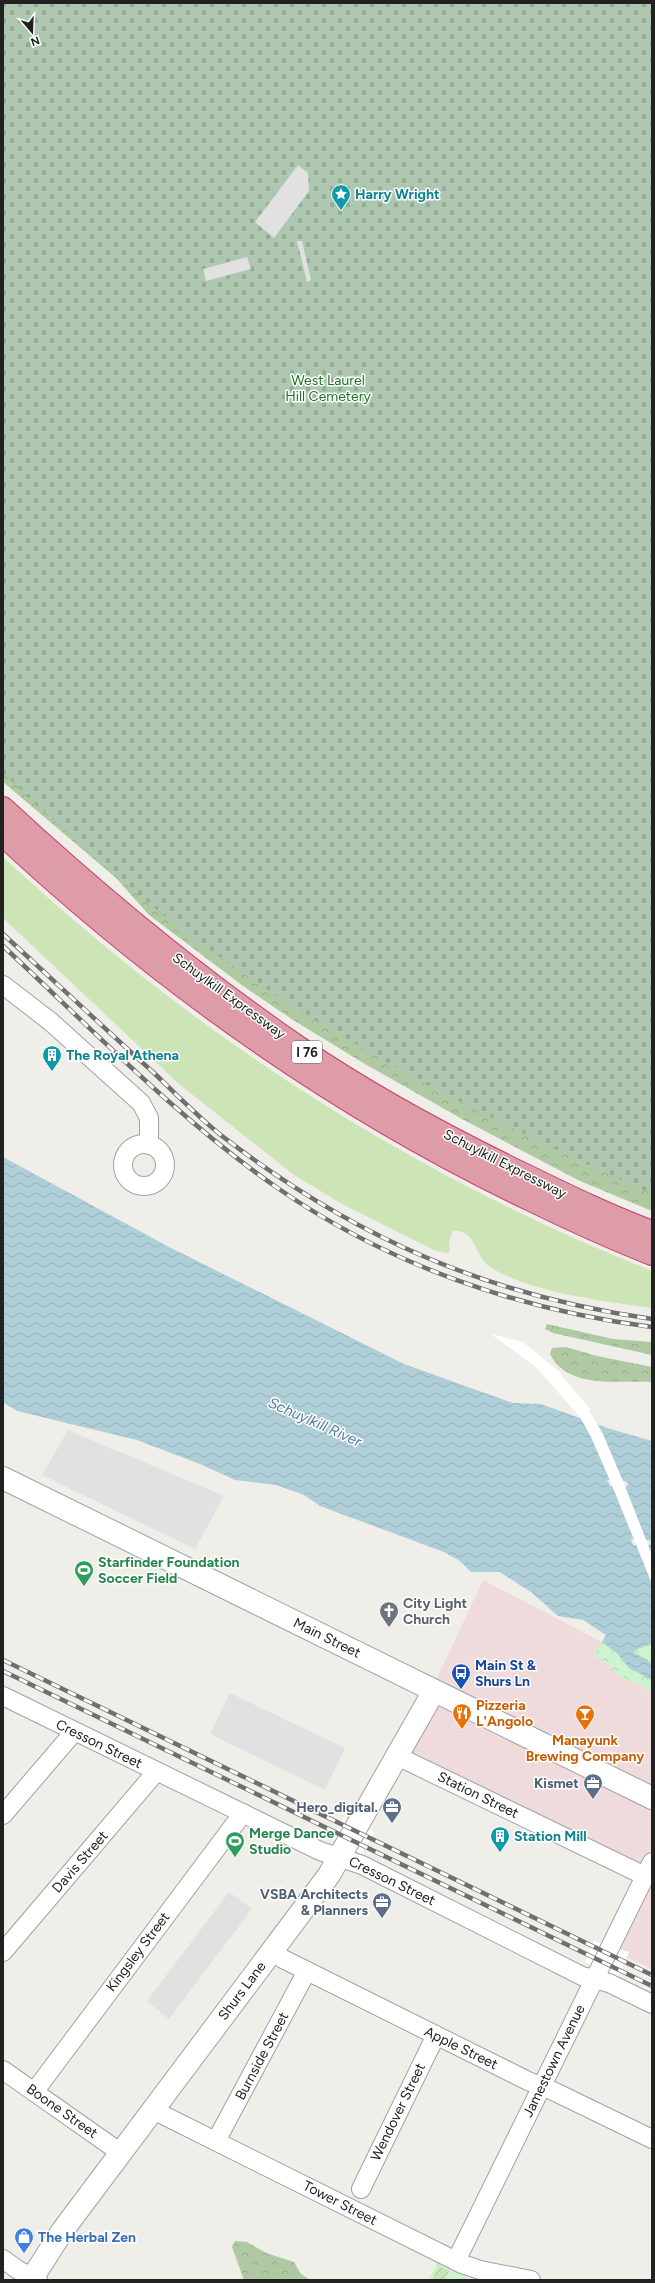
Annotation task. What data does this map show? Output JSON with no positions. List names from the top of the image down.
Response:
{
  "streets": {
    "highway": ["Schuylkill Expressway", "I 76"],
    "street": [
      "Main Street",
      "Cresson Street",
      "Station Street",
      "Davis Street",
      "Kingsley Street",
      "Shurs Lane",
      "Apple Street",
      "Burnside Street",
      "Jamestown Avenue",
      "Boone Street",
      "Wendover Street",
      "Tower Street"
    ]
  },
  "crossings": [
    ["Main Street", "Shurs Lane"],
    ["Cresson Street", "Davis Street"],
    ["Cresson Street", "Kingsley Street"],
    ["Cresson Street", "Shurs Lane"],
    ["Cresson Street", "Jamestown Avenue"],
    ["Station Street", "Shurs Lane"],
    ["Station Street", "Jamestown Avenue"],
    ["Kingsley Street", "Boone Street"],
    ["Shurs Lane", "Apple Street"],
    ["Shurs Lane", "Boone Street"],
    ["Shurs Lane", "Tower Street"],
    ["Apple Street", "Burnside Street"],
    ["Apple Street", "Jamestown Avenue"],
    ["Apple Street", "Wendover Street"],
    ["Burnside Street", "Tower Street"],
    ["Jamestown Avenue", "Tower Street"]
  ],
  "water": ["Schuylkill River"],
  "parks": ["West Laurel Hill Cemetery"],
  "places": {
    "place": ["Harry Wright"],
    "building": ["The Royal Athena", "Station Mill"],
    "sports": ["Starfinder Foundation Soccer Field", "Merge Dance Studio"],
    "church": ["City Light Church"],
    "bus stop": ["Main St & Shurs Ln"],
    "restaurant": ["Pizzeria L'Angolo"],
    "bar": ["Manayunk Brewing Company"],
    "office": ["Kismet", "Hero_digital.", "VSBA Architects & Planners"],
    "shop": ["The Herbal Zen"]
  },
  "north": "bottom"
}
